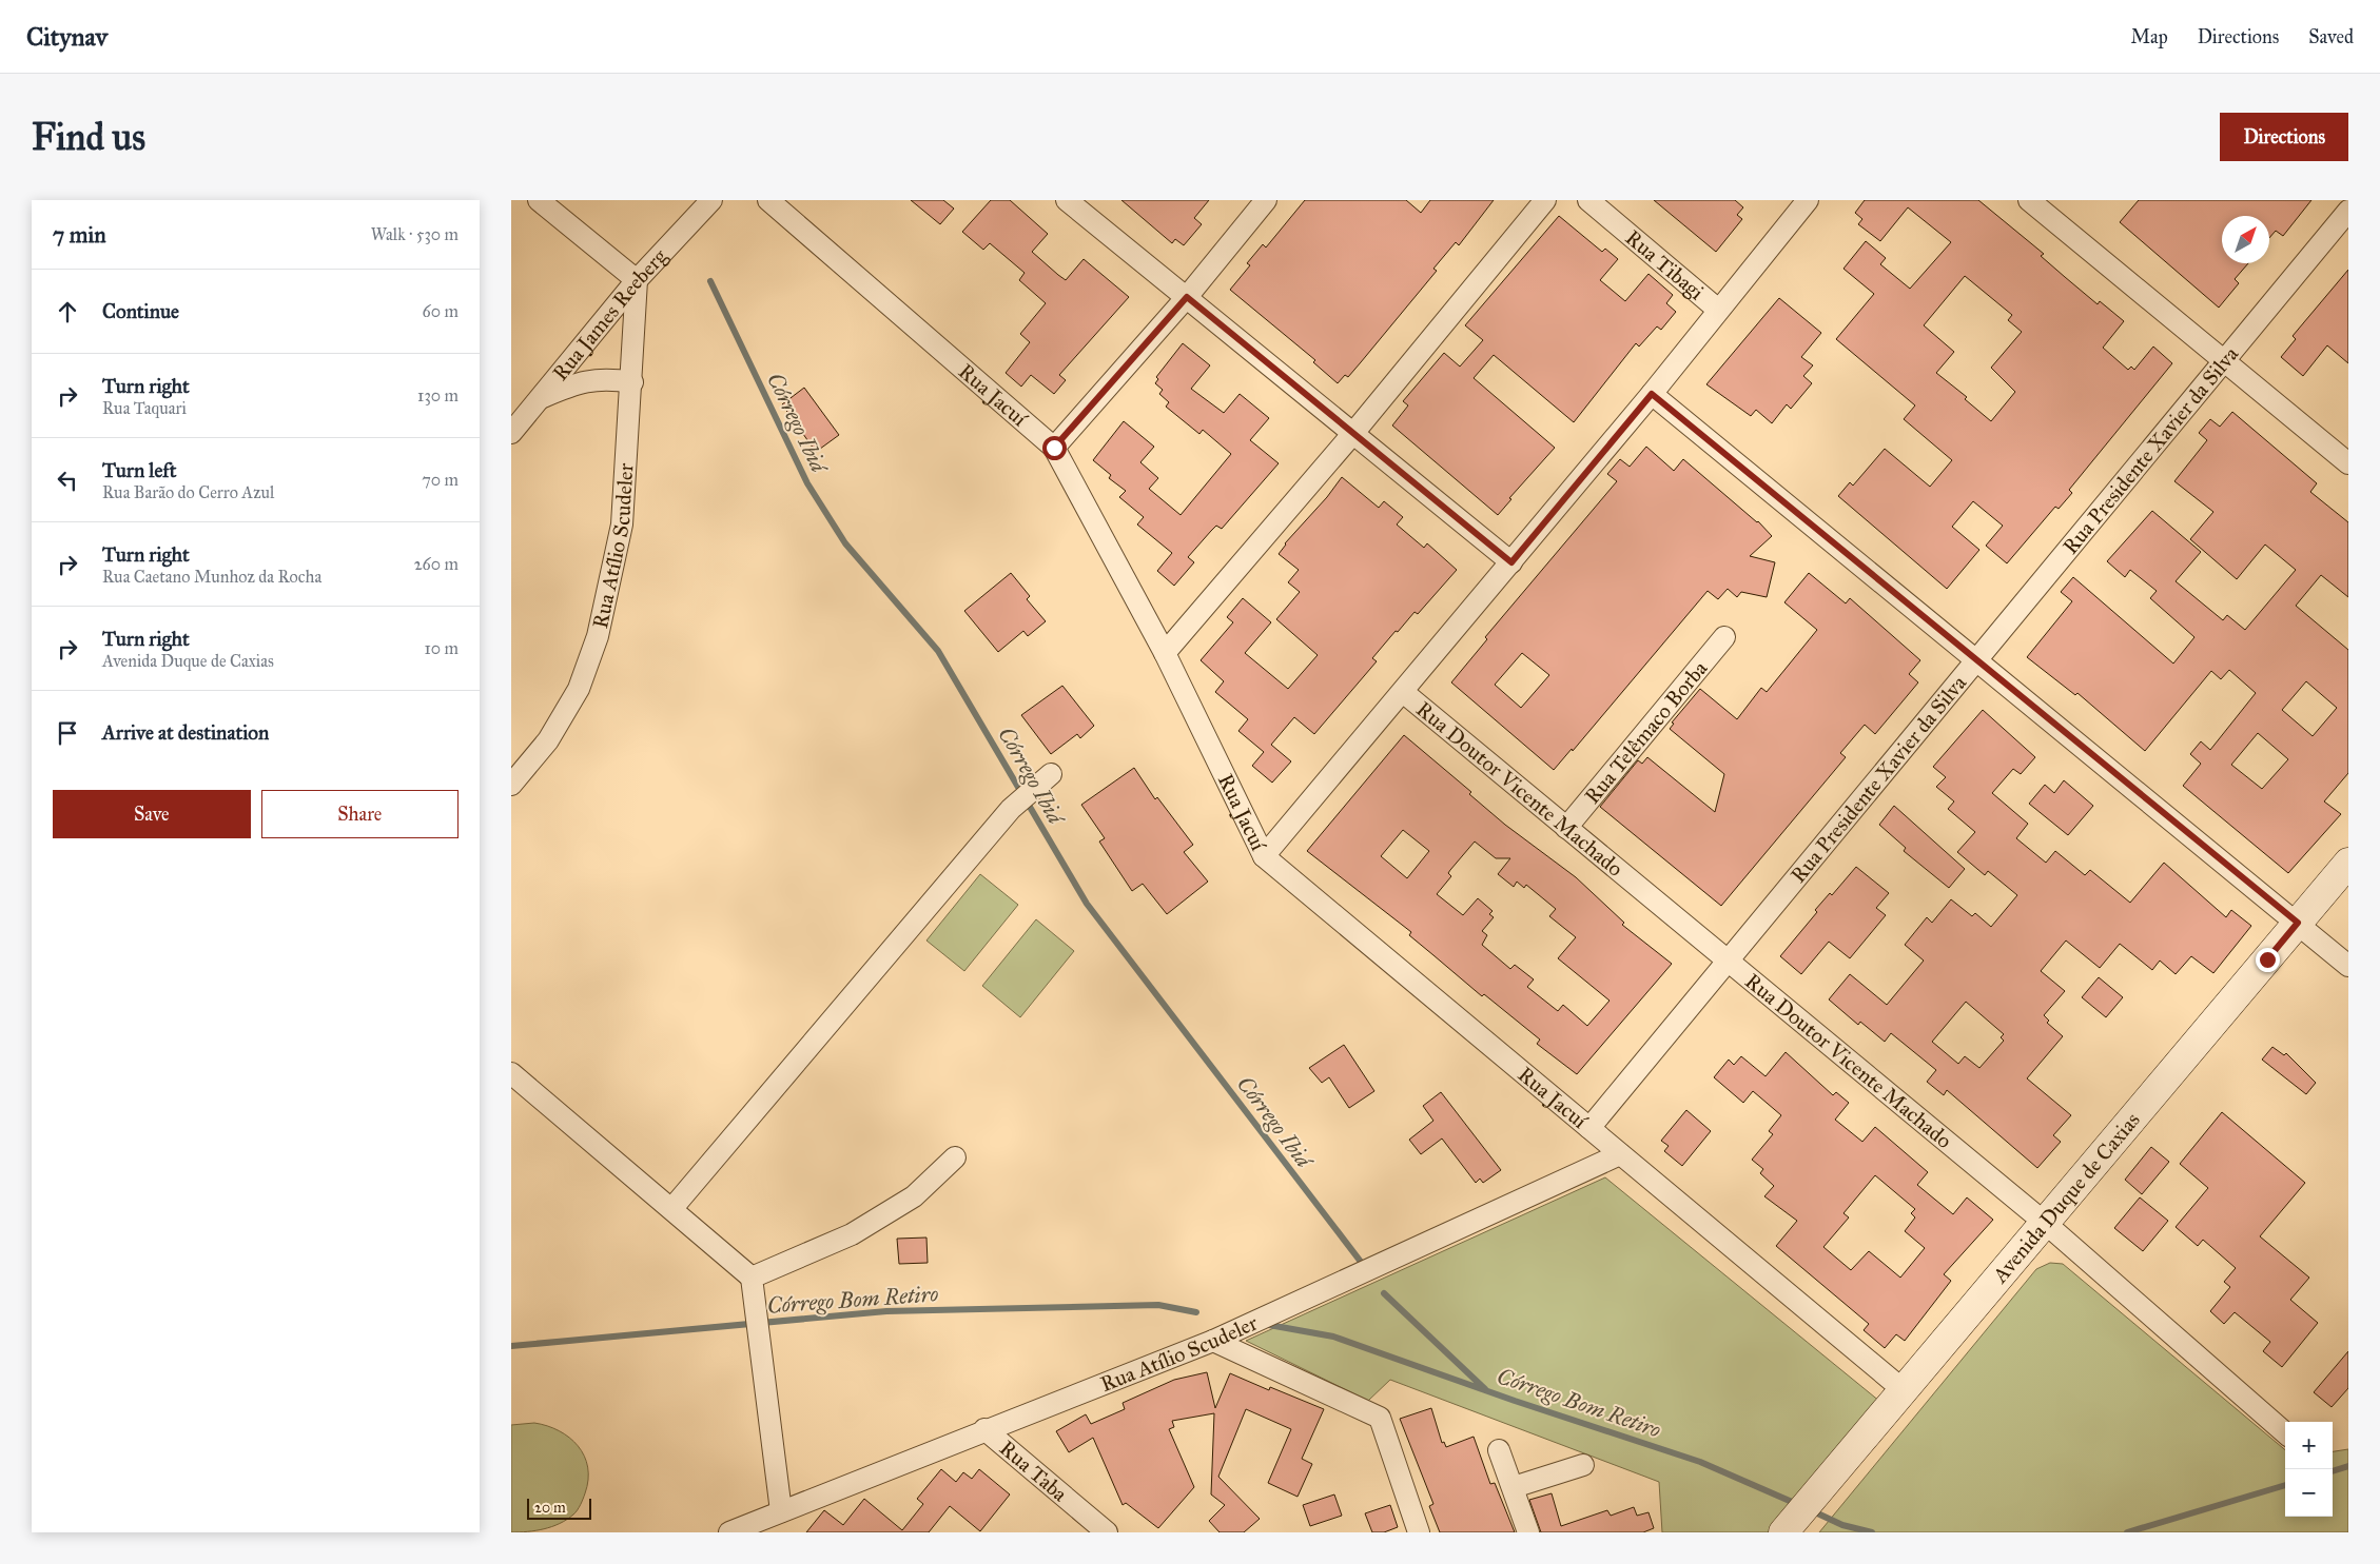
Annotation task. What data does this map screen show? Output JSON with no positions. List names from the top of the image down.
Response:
{
  "streets": {
    "street": [
      "Rua Tibagi",
      "Rua James Reeberg",
      "Rua Jacuí",
      "Rua Presidente Xavier da Silva",
      "Rua Atílio Scudeler",
      "Rua Telêmaco Borba",
      "Rua Doutor Vicente Machado",
      "Avenida Duque de Caxias",
      "Rua Taba"
    ]
  },
  "crossings": [
    ["Rua James Reeberg", "Rua Atílio Scudeler"],
    ["Rua Jacuí", "Rua Presidente Xavier da Silva"],
    ["Rua Jacuí", "Rua Atílio Scudeler"],
    ["Rua Jacuí", "Avenida Duque de Caxias"],
    ["Rua Presidente Xavier da Silva", "Rua Doutor Vicente Machado"],
    ["Rua Atílio Scudeler", "Rua Taba"],
    ["Rua Telêmaco Borba", "Rua Doutor Vicente Machado"],
    ["Rua Doutor Vicente Machado", "Avenida Duque de Caxias"]
  ],
  "water": ["Córrego Ibiá", "Córrego Bom Retiro"],
  "scale_bar": "20 m",
  "north": "top right",
  "page": {
    "header": "Citynav",
    "nav": ["Map", "Directions", "Saved"],
    "buttons": [
      "Directions",
      ["Save", "Share"]
    ],
    "title": "Find us",
    "heading": ["7 min", "Walk · 530 m"],
    "list": [
      ["Continue", "60 m"],
      ["Turn right", "Rua Taquari", "130 m"],
      ["Turn left", "Rua Barão do Cerro Azul", "70 m"],
      ["Turn right", "Rua Caetano Munhoz da Rocha", "260 m"],
      ["Turn right", "Avenida Duque de Caxias", "10 m"],
      "Arrive at destination"
    ],
    "map_buttons": ["+", "−"],
    "scale": "20 m"
  }
}
